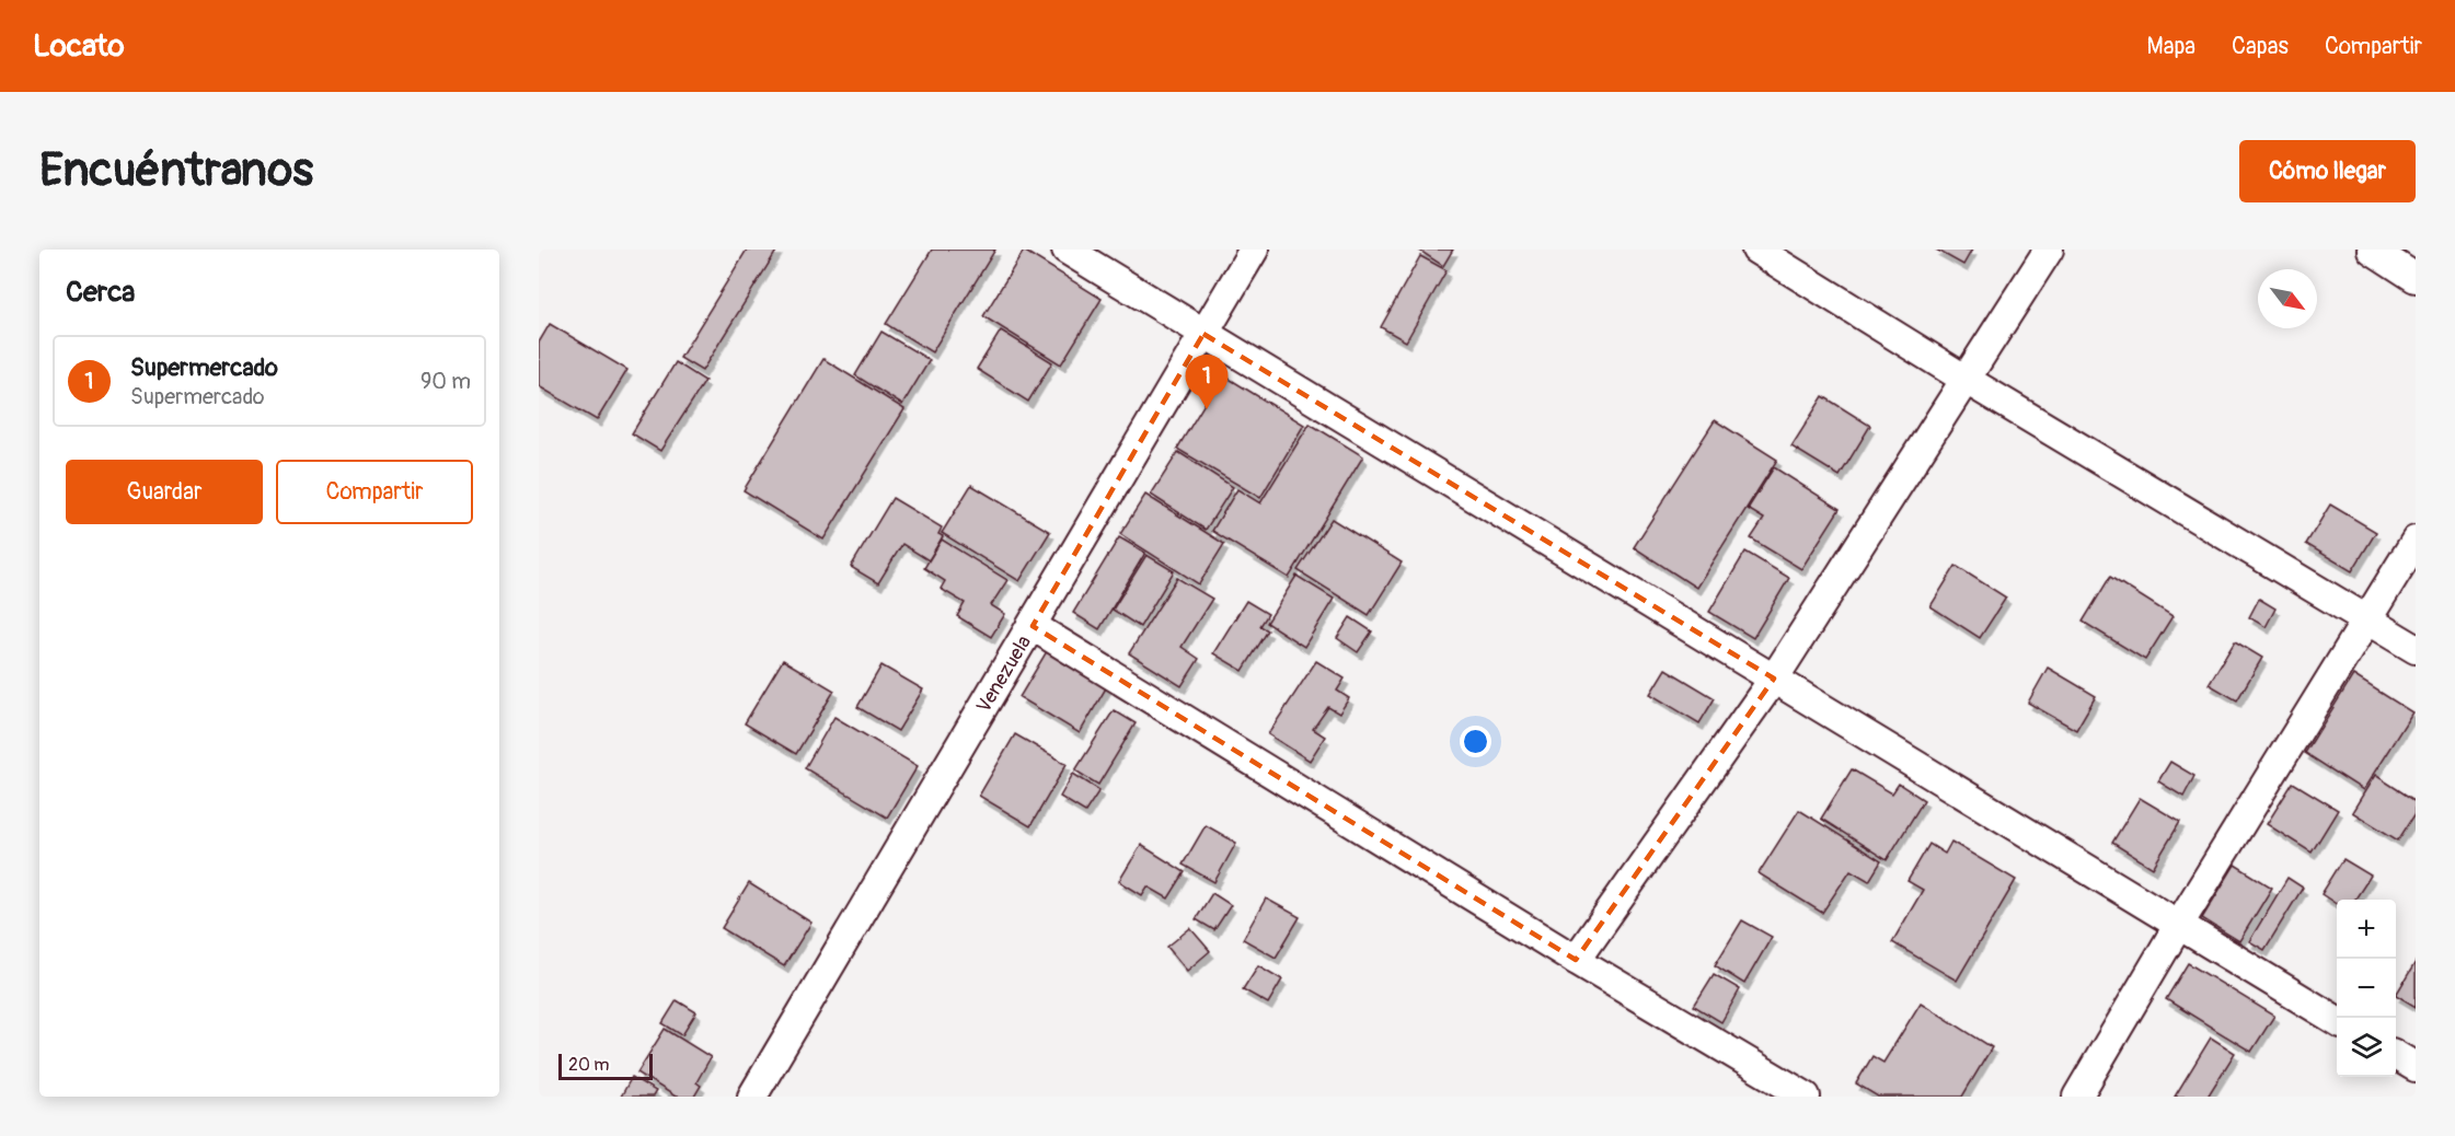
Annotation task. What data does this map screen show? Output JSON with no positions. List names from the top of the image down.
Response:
{
  "streets": {
    "street": ["Venezuela"]
  },
  "scale_bar": "20 m",
  "north": "bottom right",
  "page": {
    "header": "Locato",
    "nav": ["Mapa", "Capas", "Compartir"],
    "buttons": [
      "Cómo llegar",
      ["Guardar", "Compartir"]
    ],
    "title": "Encuéntranos",
    "heading": "Cerca",
    "list": [
      {
        "mark": "1",
        "name": "Supermercado",
        "note": "Supermercado",
        "value": "90 m"
      }
    ],
    "pins": "1",
    "map_buttons": ["+", "−"],
    "scale": "20 m"
  }
}
